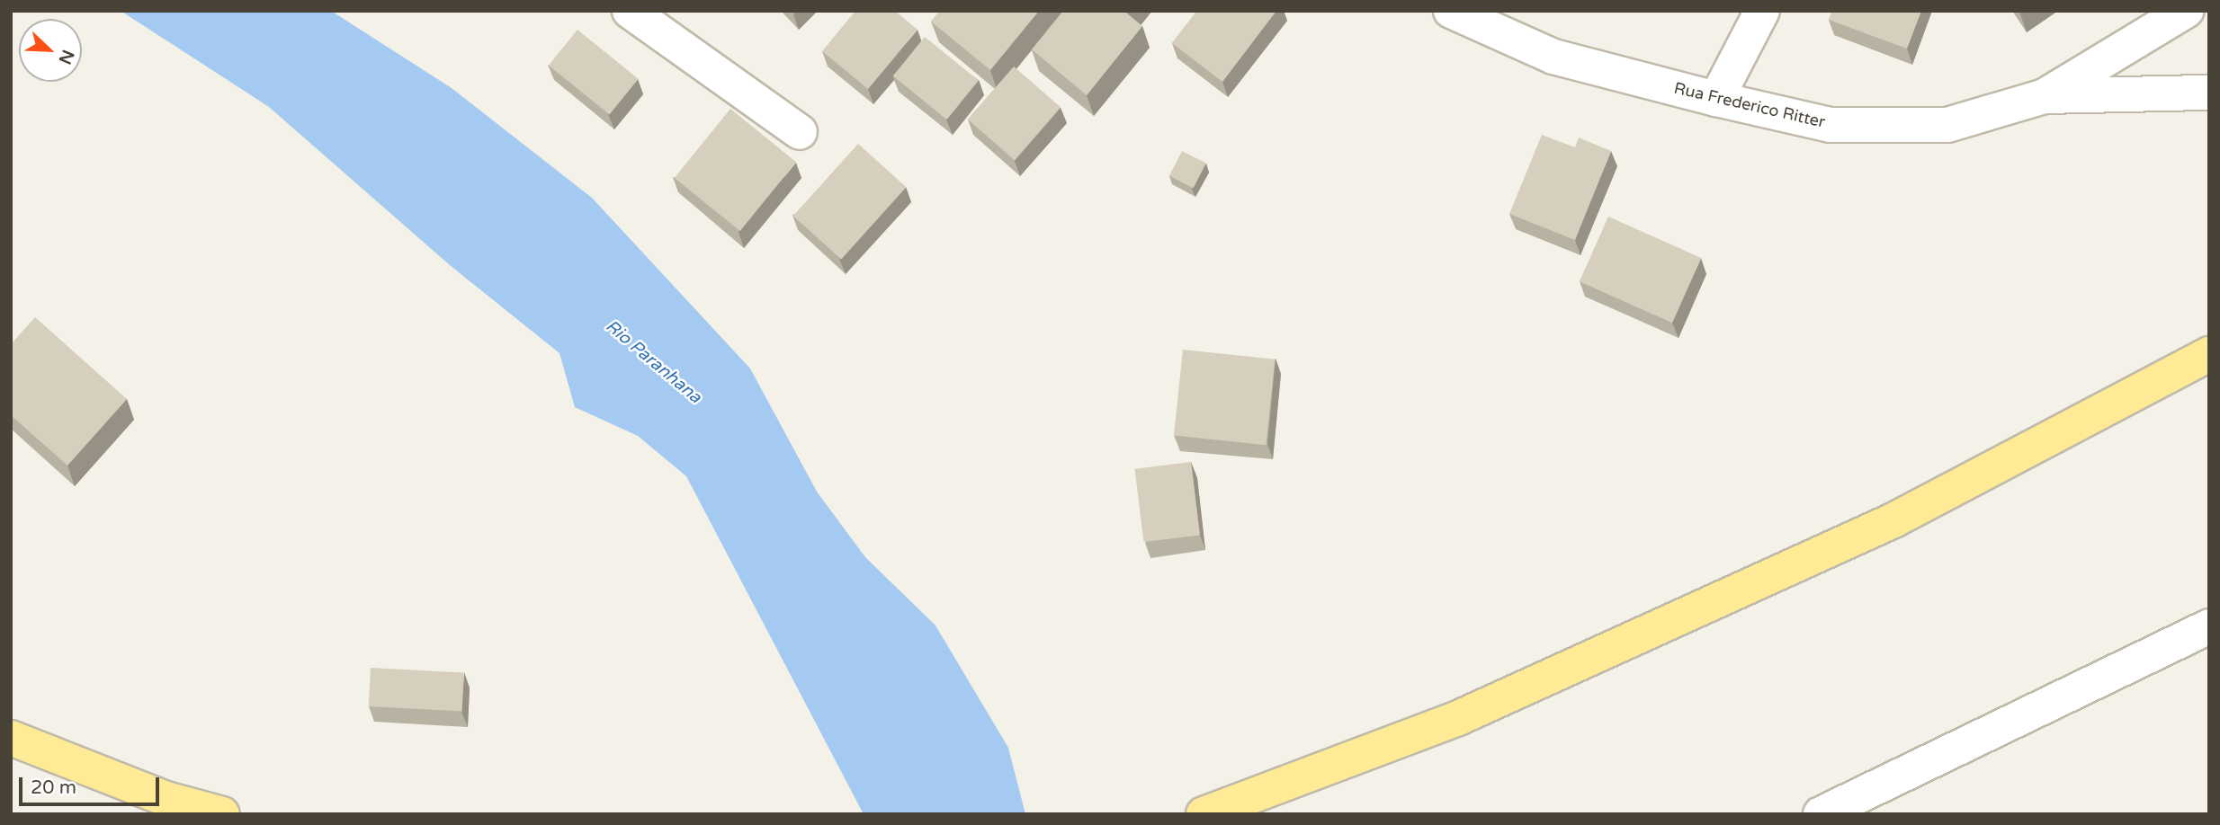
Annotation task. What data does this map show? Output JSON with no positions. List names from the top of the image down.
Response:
{
  "streets": {
    "street": ["Rua Frederico Ritter"]
  },
  "water": ["Rio Paranhana"],
  "scale_bar": "20 m",
  "north": "bottom right"
}
